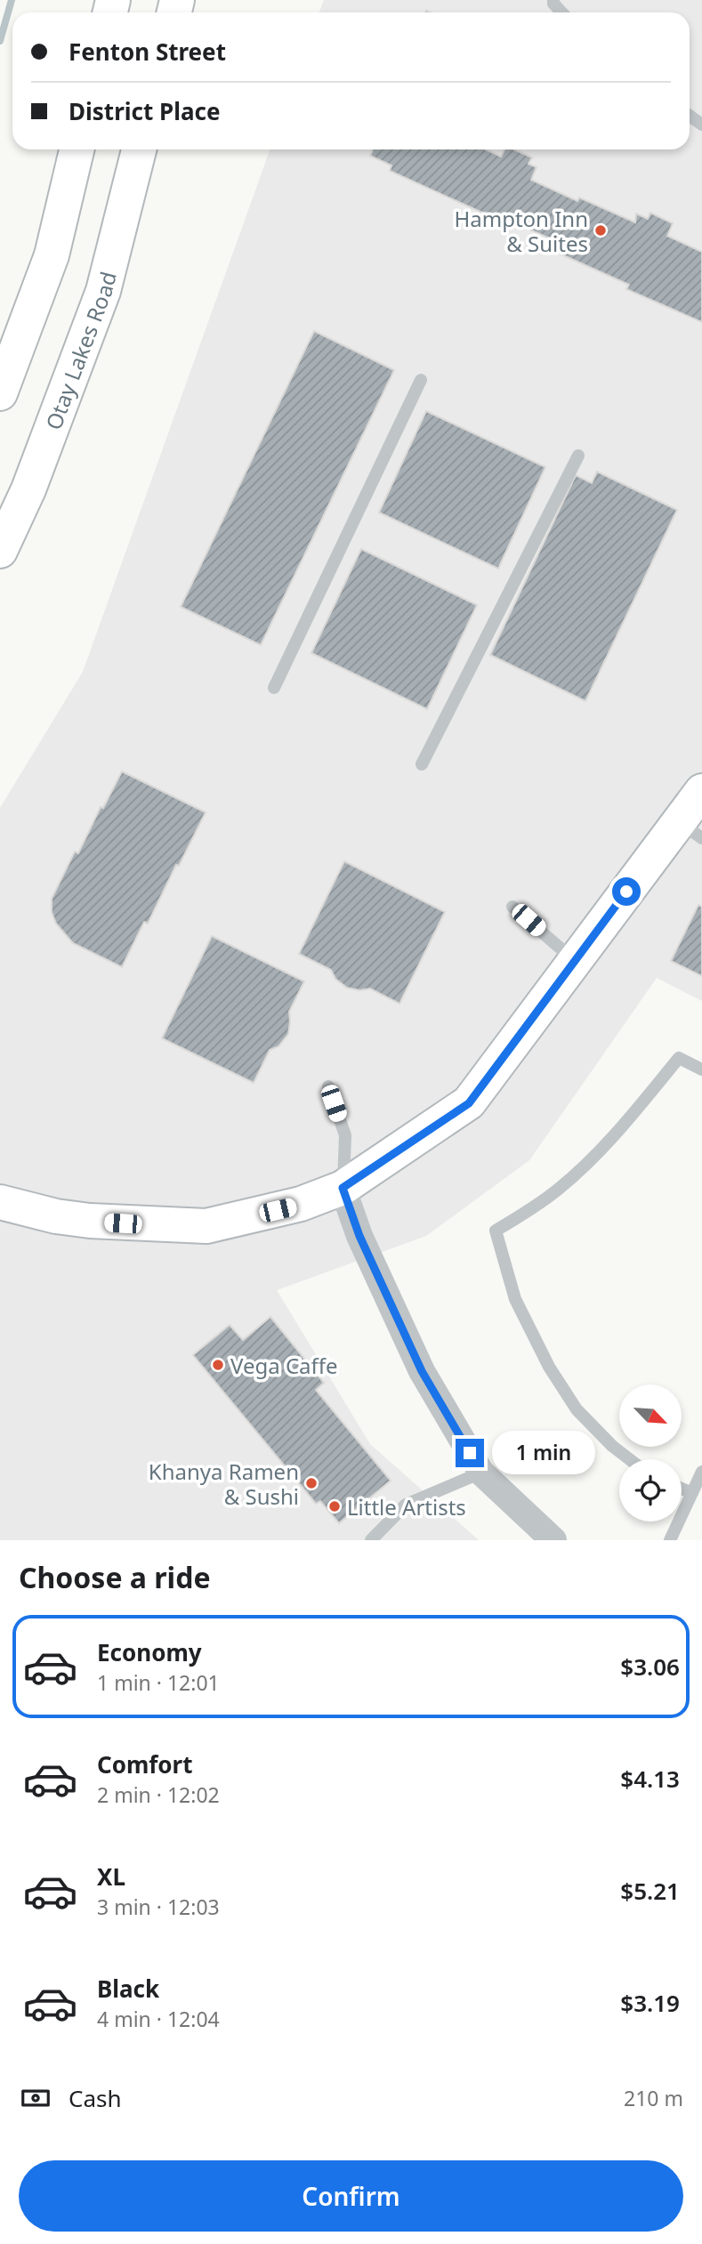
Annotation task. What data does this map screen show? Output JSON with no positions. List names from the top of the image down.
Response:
{
  "streets": {
    "street": ["Otay Lakes Road"]
  },
  "places": [
    "Hampton Inn & Suites",
    "Vega Caffe",
    "Khanya Ramen & Sushi",
    "Little Artists"
  ],
  "north": "bottom right",
  "page": {
    "banner": ["Fenton Street", "District Place"],
    "bubble": "1 min",
    "heading": "Choose a ride",
    "list": [
      {
        "name": "Economy",
        "note": "1 min · 12:01",
        "value": "$3.06"
      },
      {
        "name": "Comfort",
        "note": "2 min · 12:02",
        "value": "$4.13"
      },
      {
        "name": "XL",
        "note": "3 min · 12:03",
        "value": "$5.21"
      },
      {
        "name": "Black",
        "note": "4 min · 12:04",
        "value": "$3.19"
      }
    ],
    "pay": ["Cash", "210 m"],
    "buttons": "Confirm"
  }
}
